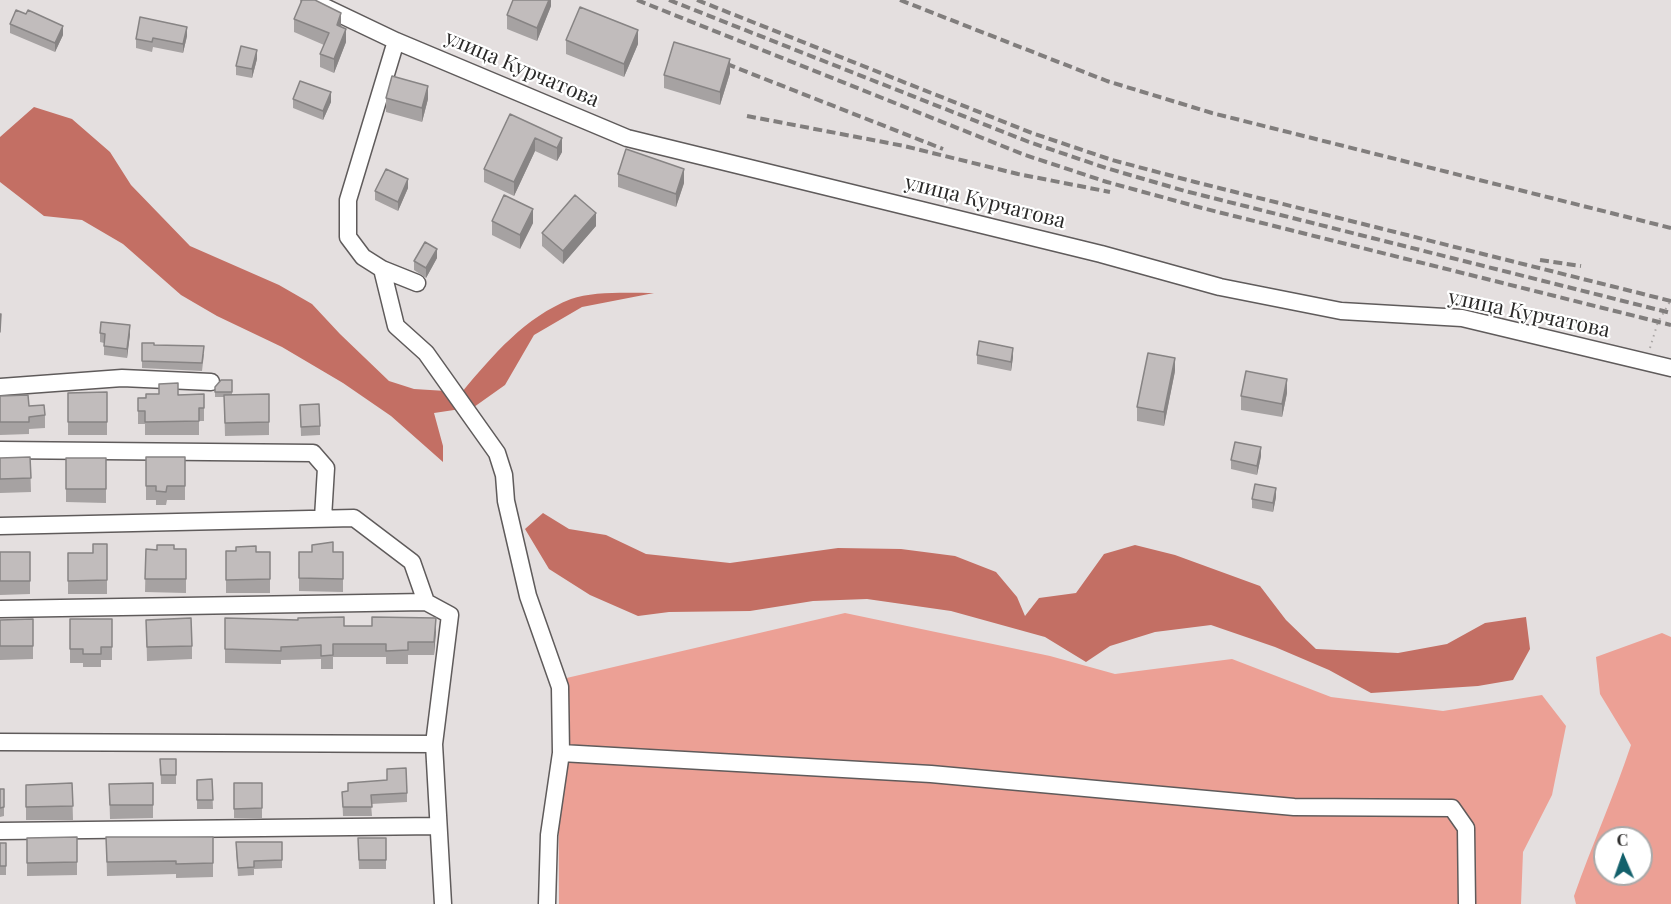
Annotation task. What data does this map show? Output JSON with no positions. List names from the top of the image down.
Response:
{
  "streets": {
    "street": ["улица Курчатова"]
  },
  "north": "top"
}
